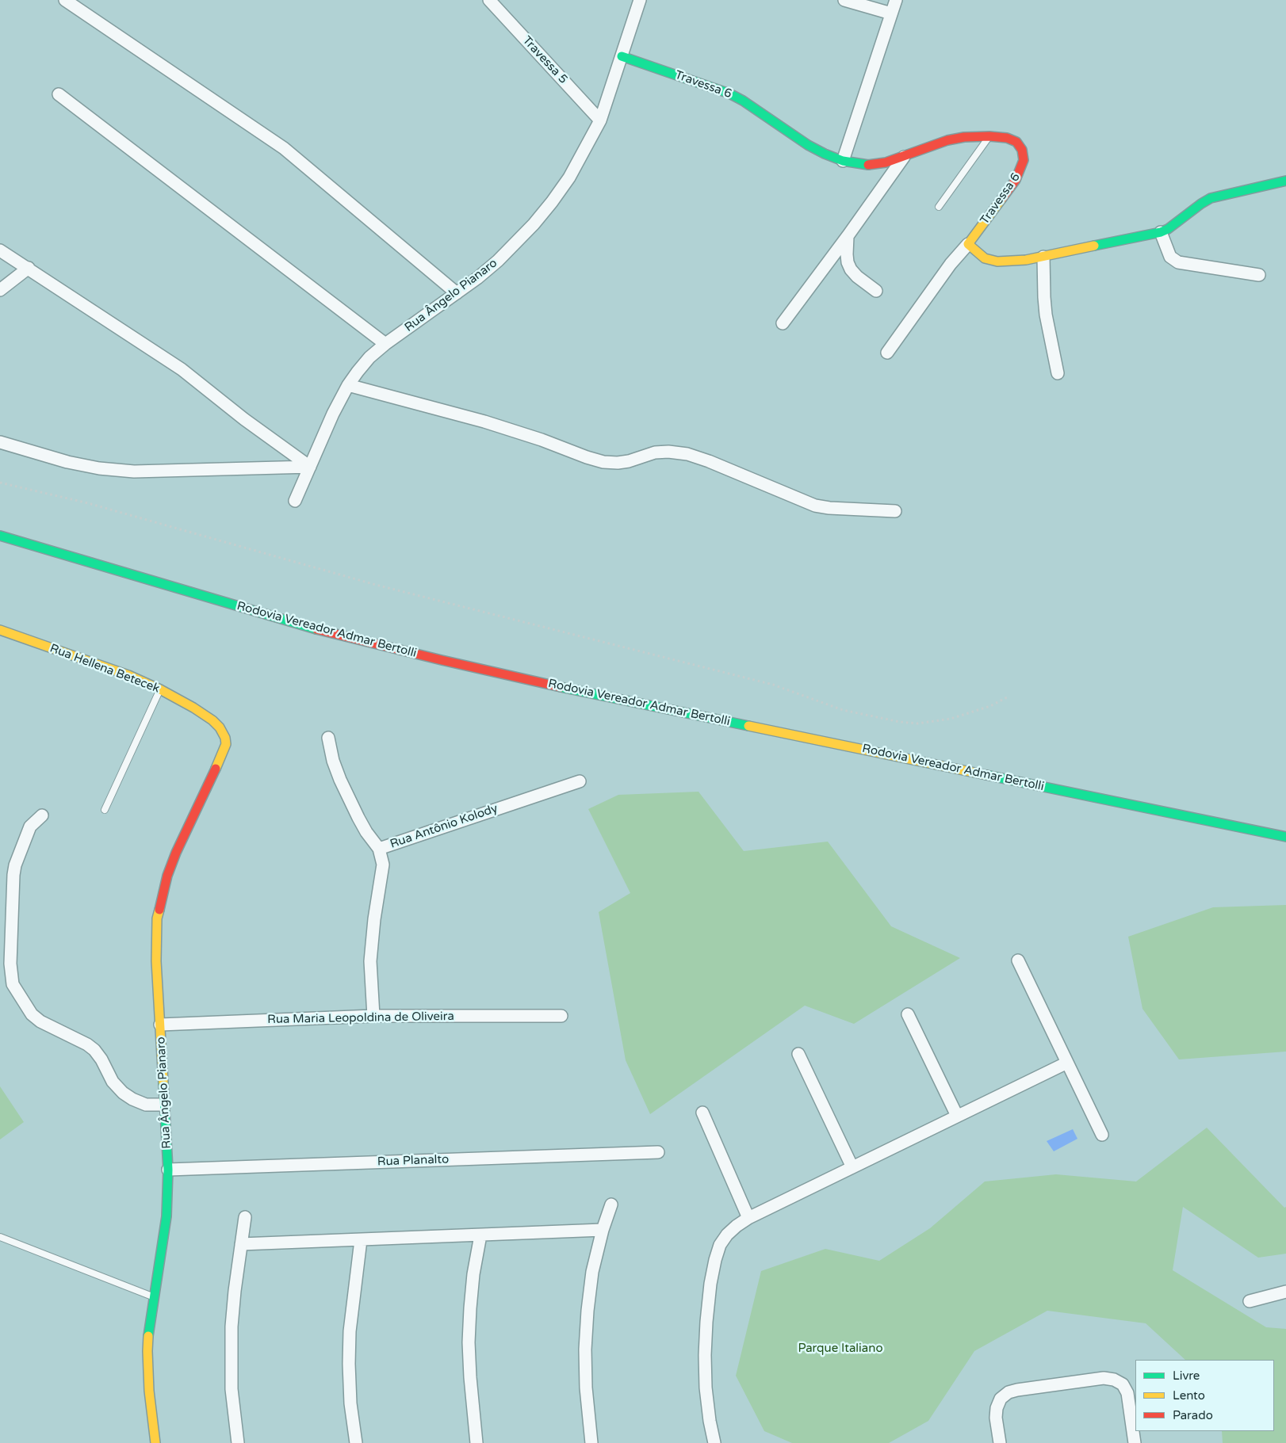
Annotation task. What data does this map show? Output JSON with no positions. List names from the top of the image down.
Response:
{
  "streets": {
    "main road": [
      "Travessa 6",
      "Rua Ângelo Pianaro",
      "Rodovia Vereador Admar Bertolli",
      "Rua Hellena Betecek"
    ],
    "street": [
      "Travessa 5",
      "Rua Antônio Kolody",
      "Rua Maria Leopoldina de Oliveira",
      "Rua Planalto"
    ]
  },
  "crossings": [
    ["Travessa 5", "Rua Ângelo Pianaro"],
    ["Travessa 6", "Rua Ângelo Pianaro"],
    ["Rua Ângelo Pianaro", "Rua Hellena Betecek"],
    ["Rua Ângelo Pianaro", "Rua Maria Leopoldina de Oliveira"],
    ["Rua Ângelo Pianaro", "Rua Planalto"],
    ["Rua Antônio Kolody", "Rua Maria Leopoldina de Oliveira"]
  ],
  "parks": ["Parque Italiano"],
  "legend": ["Livre", "Lento", "Parado"]
}
